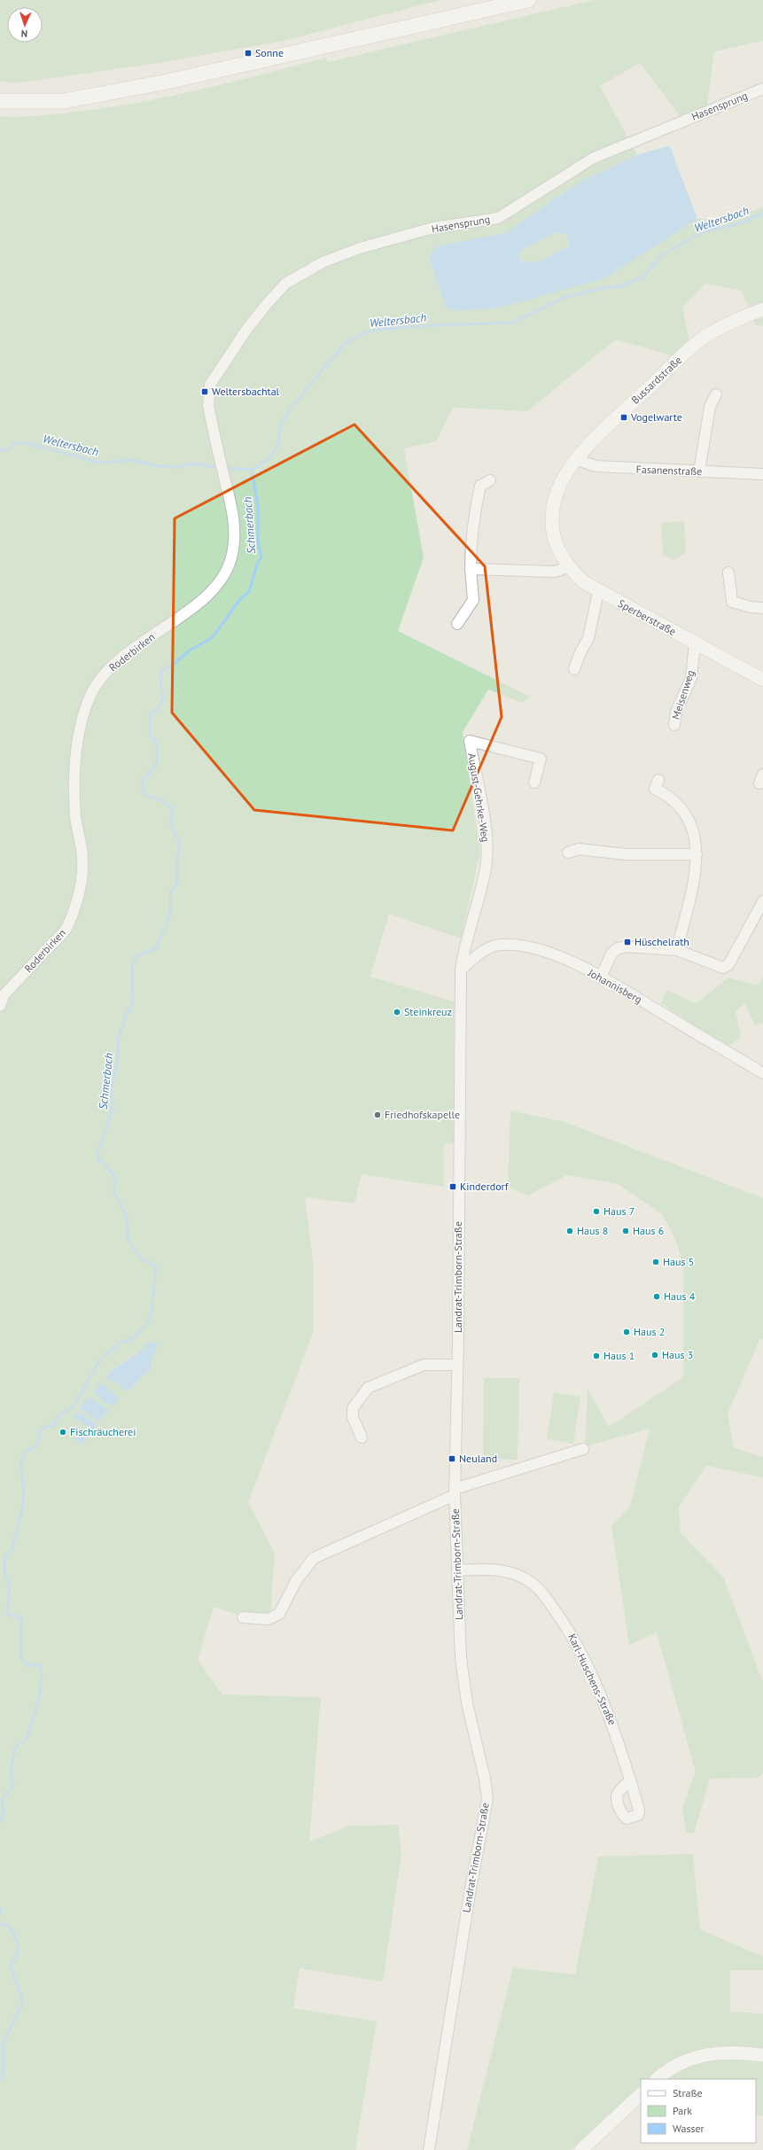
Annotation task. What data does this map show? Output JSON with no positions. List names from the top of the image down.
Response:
{
  "streets": {
    "street": [
      "Hasensprung",
      "Bussardstraße",
      "Fasanenstraße",
      "Sperberstraße",
      "Roderbirken",
      "Meisenweg",
      "August-Gehrke-Weg",
      "Johannisberg",
      "Landrat-Trimborn-Straße",
      "Karl-Huschens-Straße"
    ]
  },
  "crossings": [
    ["Hasensprung", "Roderbirken"],
    ["Bussardstraße", "Fasanenstraße"],
    ["Bussardstraße", "Sperberstraße"],
    ["Sperberstraße", "Meisenweg"],
    ["August-Gehrke-Weg", "Johannisberg"],
    ["August-Gehrke-Weg", "Landrat-Trimborn-Straße"],
    ["Johannisberg", "Landrat-Trimborn-Straße"],
    ["Landrat-Trimborn-Straße", "Karl-Huschens-Straße"]
  ],
  "water": ["Weltersbach", "Schmerbach"],
  "places": {
    "transit": [
      "Sonne",
      "Weltersbachtal",
      "Vogelwarte",
      "Hüschelrath",
      "Kinderdorf",
      "Neuland"
    ],
    "other": [
      "Steinkreuz",
      "Friedhofskapelle",
      "Haus 7",
      "Haus 8",
      "Haus 6",
      "Haus 5",
      "Haus 4",
      "Haus 2",
      "Haus 3",
      "Haus 1",
      "Fischräucherei"
    ]
  },
  "legend": ["Straße", "Park", "Wasser"],
  "north": "bottom"
}
